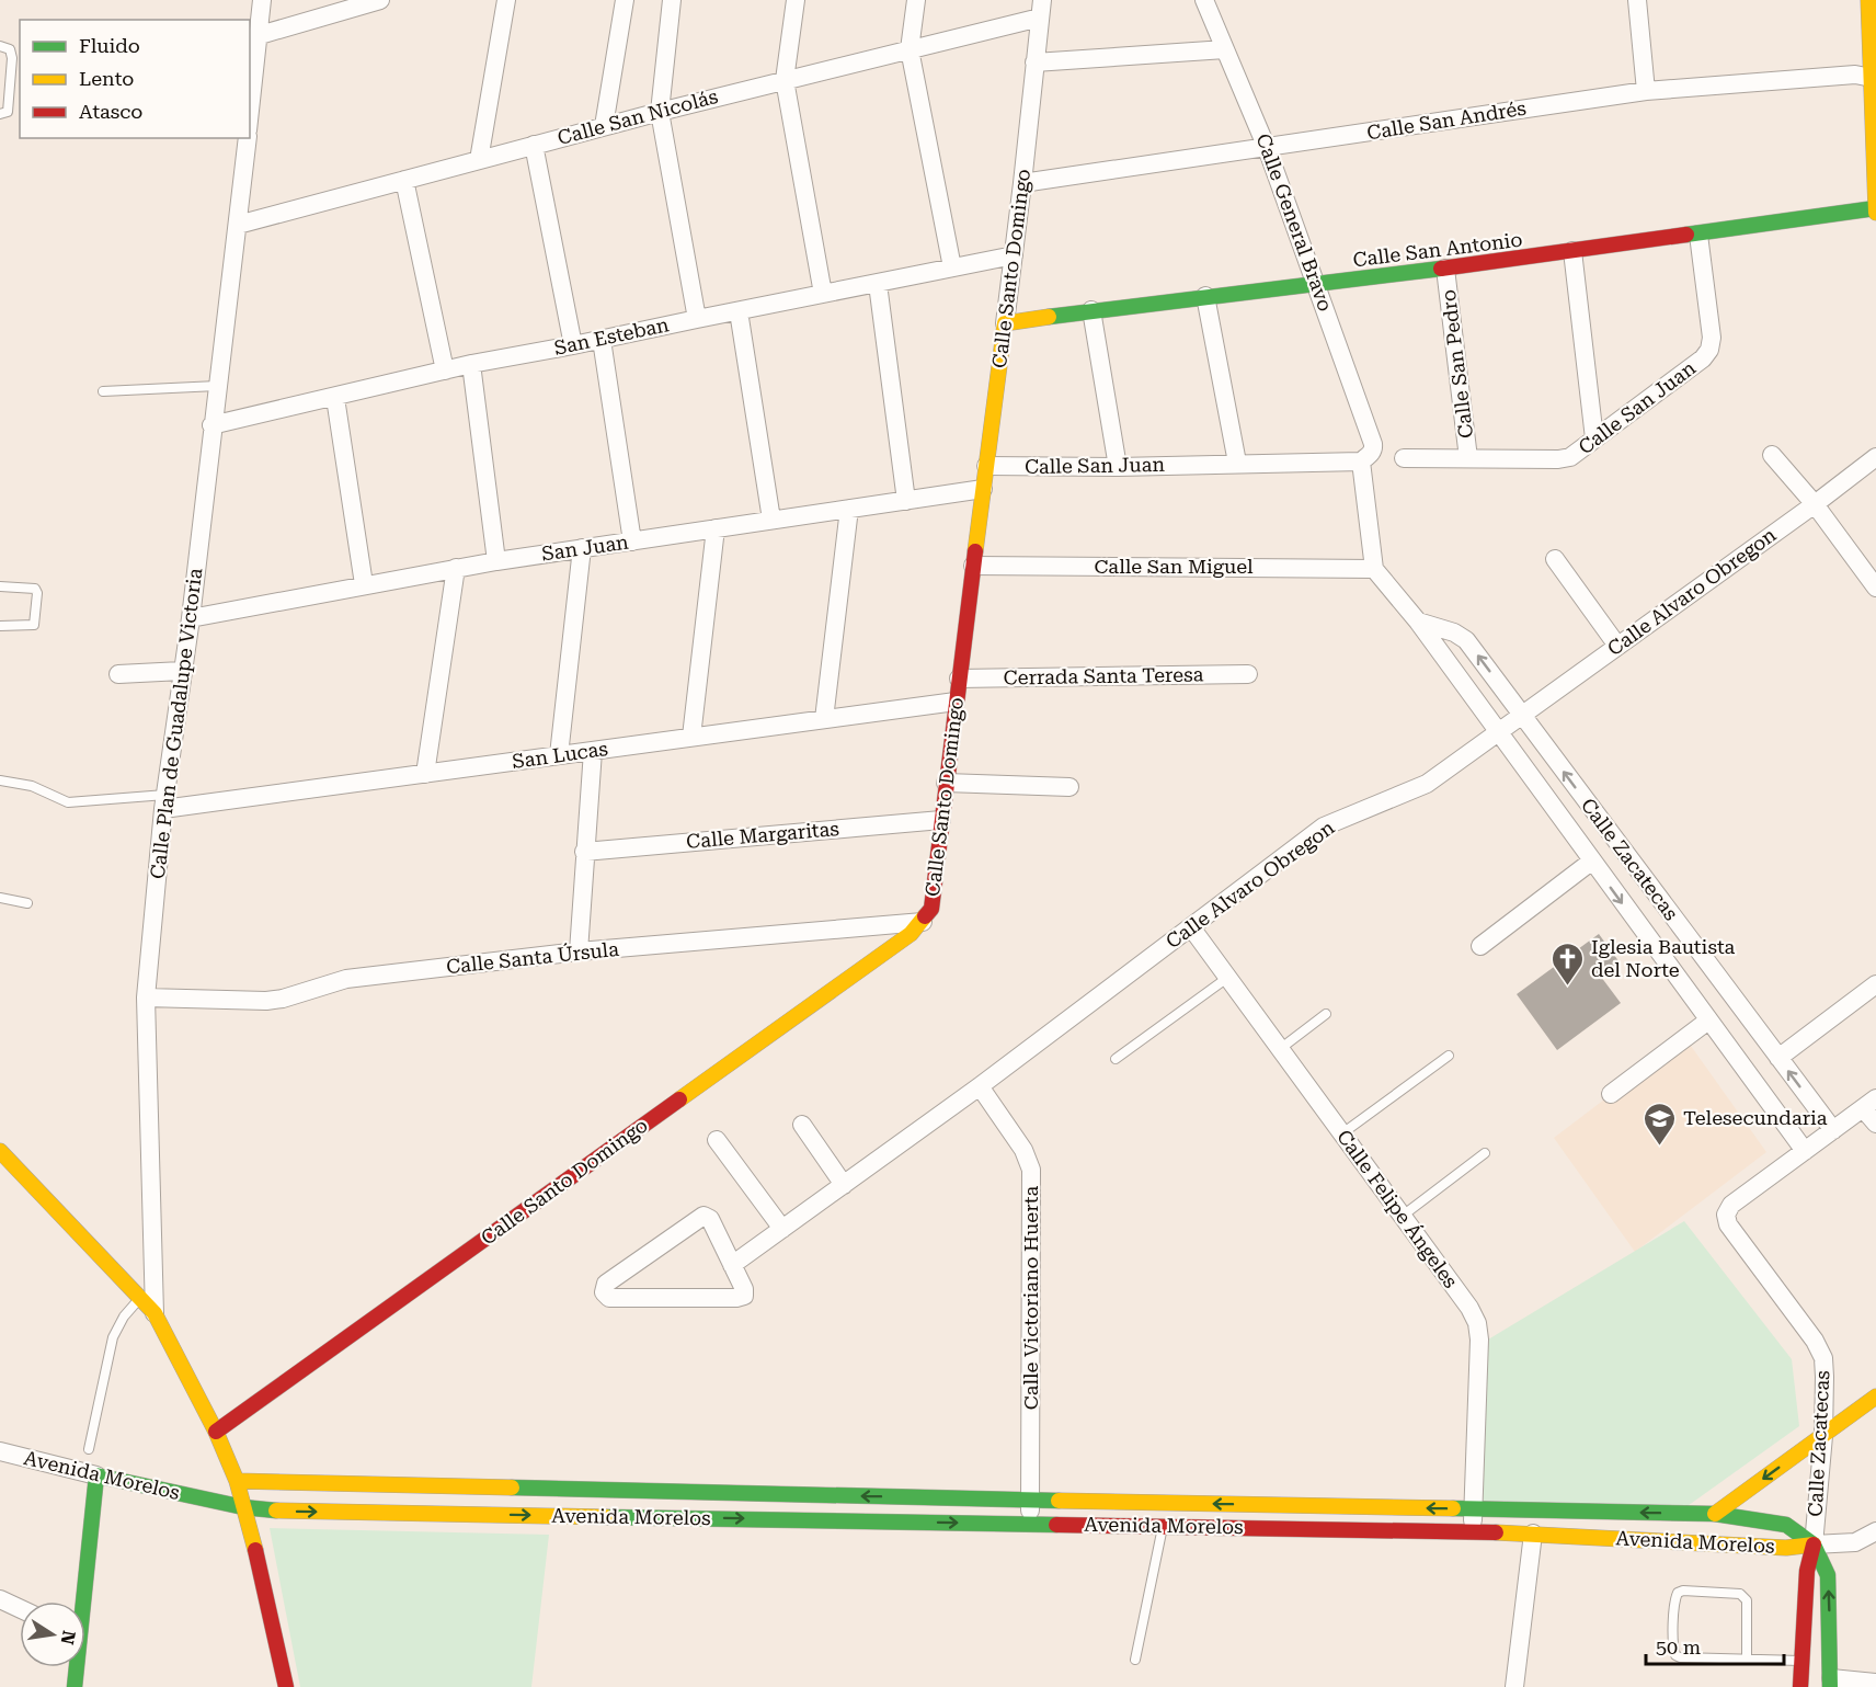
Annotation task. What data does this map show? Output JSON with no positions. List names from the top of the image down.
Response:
{
  "streets": {
    "main road": ["Calle San Antonio", "Calle Santo Domingo", "Avenida Morelos"],
    "street": [
      "Calle San Nicolás",
      "Calle San Andrés",
      "Calle General Bravo",
      "San Esteban",
      "Calle San Pedro",
      "Calle San Juan",
      "San Juan",
      "Calle San Miguel",
      "Calle Alvaro Obregon",
      "Cerrada Santa Teresa",
      "Calle Plan de Guadalupe Victoria",
      "San Lucas",
      "Calle Margaritas",
      "Calle Zacatecas",
      "Calle Santa Úrsula",
      "Calle Felipe Ángeles",
      "Calle Victoriano Huerta"
    ]
  },
  "crossings": [
    ["Calle San Nicolás", "Calle Santo Domingo"],
    ["Calle San Nicolás", "Calle Plan de Guadalupe Victoria"],
    ["Calle San Andrés", "Calle General Bravo"],
    ["Calle San Andrés", "Calle Santo Domingo"],
    ["Calle General Bravo", "Calle San Antonio"],
    ["Calle General Bravo", "Calle San Juan"],
    ["Calle General Bravo", "Calle San Miguel"],
    ["Calle General Bravo", "Calle Zacatecas"],
    ["Calle San Antonio", "Calle Santo Domingo"],
    ["Calle San Antonio", "Calle San Pedro"],
    ["Calle San Antonio", "Calle San Juan"],
    ["Calle Santo Domingo", "San Esteban"],
    ["Calle Santo Domingo", "Calle San Juan"],
    ["Calle Santo Domingo", "San Juan"],
    ["Calle Santo Domingo", "Calle San Miguel"],
    ["Calle Santo Domingo", "Cerrada Santa Teresa"],
    ["Calle Santo Domingo", "San Lucas"],
    ["Calle Santo Domingo", "Calle Margaritas"],
    ["Calle Santo Domingo", "Calle Santa Úrsula"],
    ["San Esteban", "Calle Plan de Guadalupe Victoria"],
    ["Calle San Pedro", "Calle San Juan"],
    ["San Juan", "Calle Plan de Guadalupe Victoria"],
    ["Calle San Miguel", "Calle Zacatecas"],
    ["Calle Alvaro Obregon", "Calle Zacatecas"],
    ["Calle Alvaro Obregon", "Calle Felipe Ángeles"],
    ["Calle Alvaro Obregon", "Calle Victoriano Huerta"],
    ["Calle Plan de Guadalupe Victoria", "San Lucas"],
    ["Calle Plan de Guadalupe Victoria", "Calle Santa Úrsula"],
    ["Calle Zacatecas", "Avenida Morelos"],
    ["Calle Felipe Ángeles", "Avenida Morelos"],
    ["Calle Victoriano Huerta", "Avenida Morelos"]
  ],
  "places": {
    "church": ["Iglesia Bautista del Norte"],
    "school or university": ["Telesecundaria"]
  },
  "legend": ["Fluido", "Lento", "Atasco"],
  "scale_bar": "50 m",
  "north": "right"
}
